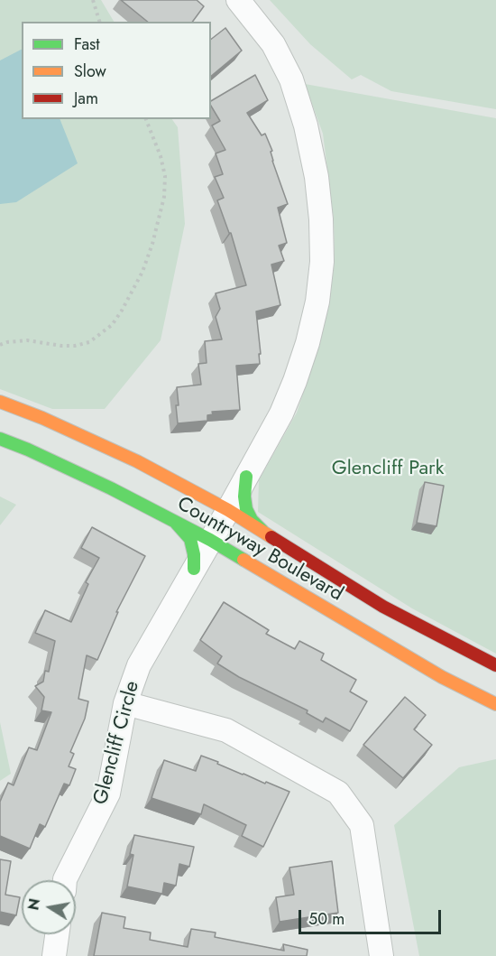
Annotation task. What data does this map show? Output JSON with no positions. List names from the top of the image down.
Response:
{
  "streets": {
    "street": ["Countryway Boulevard", "Glencliff Circle"]
  },
  "crossings": [
    ["Countryway Boulevard", "Glencliff Circle"]
  ],
  "parks": ["Glencliff Park"],
  "legend": ["Fast", "Slow", "Jam"],
  "scale_bar": "50 m",
  "north": "left"
}
